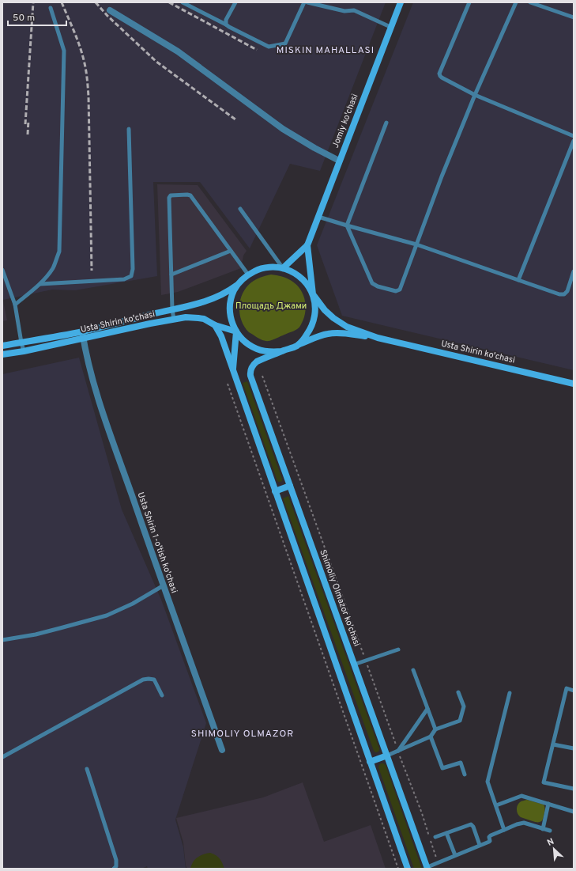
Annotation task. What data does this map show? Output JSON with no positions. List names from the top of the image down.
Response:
{
  "streets": {
    "main road": ["Jomiy ko'chasi", "Usta Shirin ko'chasi", "Shimoliy Olmazor ko'chasi"],
    "street": ["Usta Shirin 1-o'tish ko'chasi"]
  },
  "crossings": [
    ["Usta Shirin ko'chasi", "Usta Shirin 1-o'tish ko'chasi"],
    ["Usta Shirin ko'chasi", "Shimoliy Olmazor ko'chasi"]
  ],
  "districts": ["MISKIN MAHALLASI", "SHIMOLIY OLMAZOR"],
  "parks": ["Площадь Джами"],
  "scale_bar": "50 m",
  "north": "top left"
}
